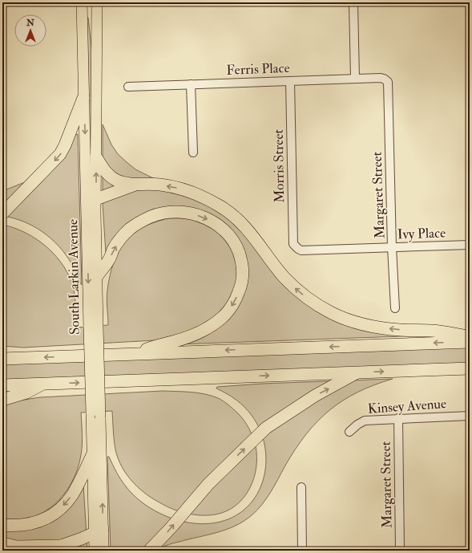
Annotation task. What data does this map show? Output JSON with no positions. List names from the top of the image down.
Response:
{
  "streets": {
    "main road": ["South Larkin Avenue"],
    "street": [
      "Ferris Place",
      "Morris Street",
      "Margaret Street",
      "Ivy Place",
      "Kinsey Avenue"
    ]
  },
  "crossings": [
    ["Ferris Place", "Morris Street"],
    ["Ferris Place", "Margaret Street"],
    ["Morris Street", "Ivy Place"],
    ["Margaret Street", "Ivy Place"],
    ["Margaret Street", "Kinsey Avenue"]
  ],
  "north": "top"
}
